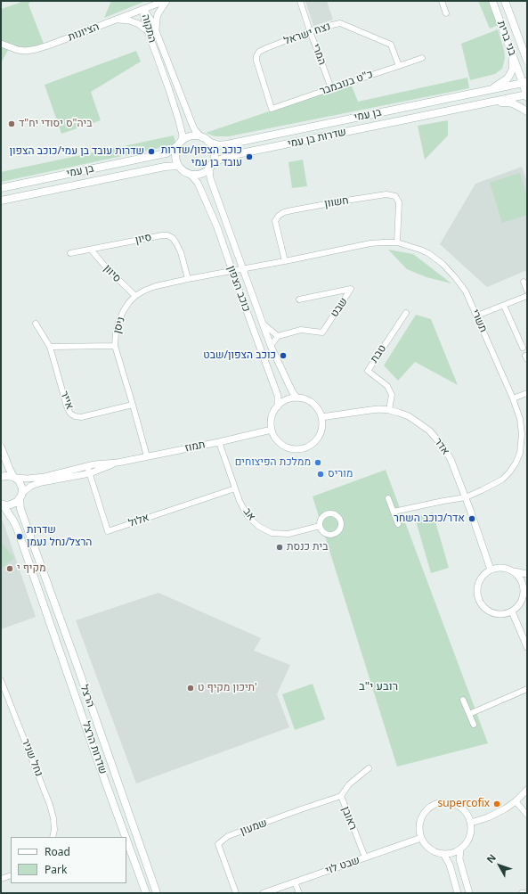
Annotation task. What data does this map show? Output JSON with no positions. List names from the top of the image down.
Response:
{
  "streets": {
    "main road": [
      "בני ברית",
      "בן עמי",
      "שדרות בן עמי",
      "הרצל",
      "שדרות הרצל"
    ],
    "street": [
      "התקוה",
      "הציונות",
      "נצח ישראל",
      "המרי",
      "כ\"ט בנובמבר",
      "חשוון",
      "סיון",
      "סיוון",
      "כוכב הצפון",
      "שבט",
      "תשרי",
      "ניסן",
      "טבת",
      "אייר",
      "תמוז",
      "אדר",
      "אב",
      "אלול",
      "נחל שניר",
      "ראובן",
      "שמעון",
      "שבט לוי"
    ]
  },
  "crossings": [
    ["התקוה", "הציונות"],
    ["התקוה", "בן עמי"],
    ["התקוה", "שדרות בן עמי"],
    ["התקוה", "כוכב הצפון"],
    ["נצח ישראל", "המרי"],
    ["נצח ישראל", "כ\"ט בנובמבר"],
    ["בני ברית", "בן עמי"],
    ["בני ברית", "שדרות בן עמי"],
    ["המרי", "כ\"ט בנובמבר"],
    ["בן עמי", "שדרות בן עמי"],
    ["בן עמי", "כוכב הצפון"],
    ["שדרות בן עמי", "כוכב הצפון"],
    ["חשוון", "תשרי"],
    ["סיון", "סיוון"],
    ["סיון", "ניסן"],
    ["סיוון", "ניסן"],
    ["כוכב הצפון", "תשרי"],
    ["כוכב הצפון", "ניסן"],
    ["כוכב הצפון", "תמוז"],
    ["כוכב הצפון", "אדר"],
    ["תשרי", "ניסן"],
    ["תשרי", "אדר"],
    ["ניסן", "אייר"],
    ["ניסן", "תמוז"],
    ["טבת", "אדר"],
    ["תמוז", "אדר"],
    ["תמוז", "אב"],
    ["תמוז", "אלול"],
    ["תמוז", "הרצל"],
    ["אב", "אלול"],
    ["ראובן", "שמעון"],
    ["ראובן", "שבט לוי"]
  ],
  "districts": ["רובע י\"ב"],
  "places": [
    "ביה\"ס יסודי יח\"ד",
    "שדרות עובד בן עמי/כוכב הצפון",
    "כוכב הצפון/שדרות עובד בן עמי",
    "כוכב הצפון/שבט",
    "ממלכת הפיצוחים",
    "מוריס",
    "אדר/כוכב השחר",
    "שדרות הרצל/נחל נעמן",
    "בית כנסת",
    "מקיף י",
    "תיכון מקיף ט'",
    "supercofix"
  ],
  "legend": ["Road", "Park"],
  "north": "top left"
}
